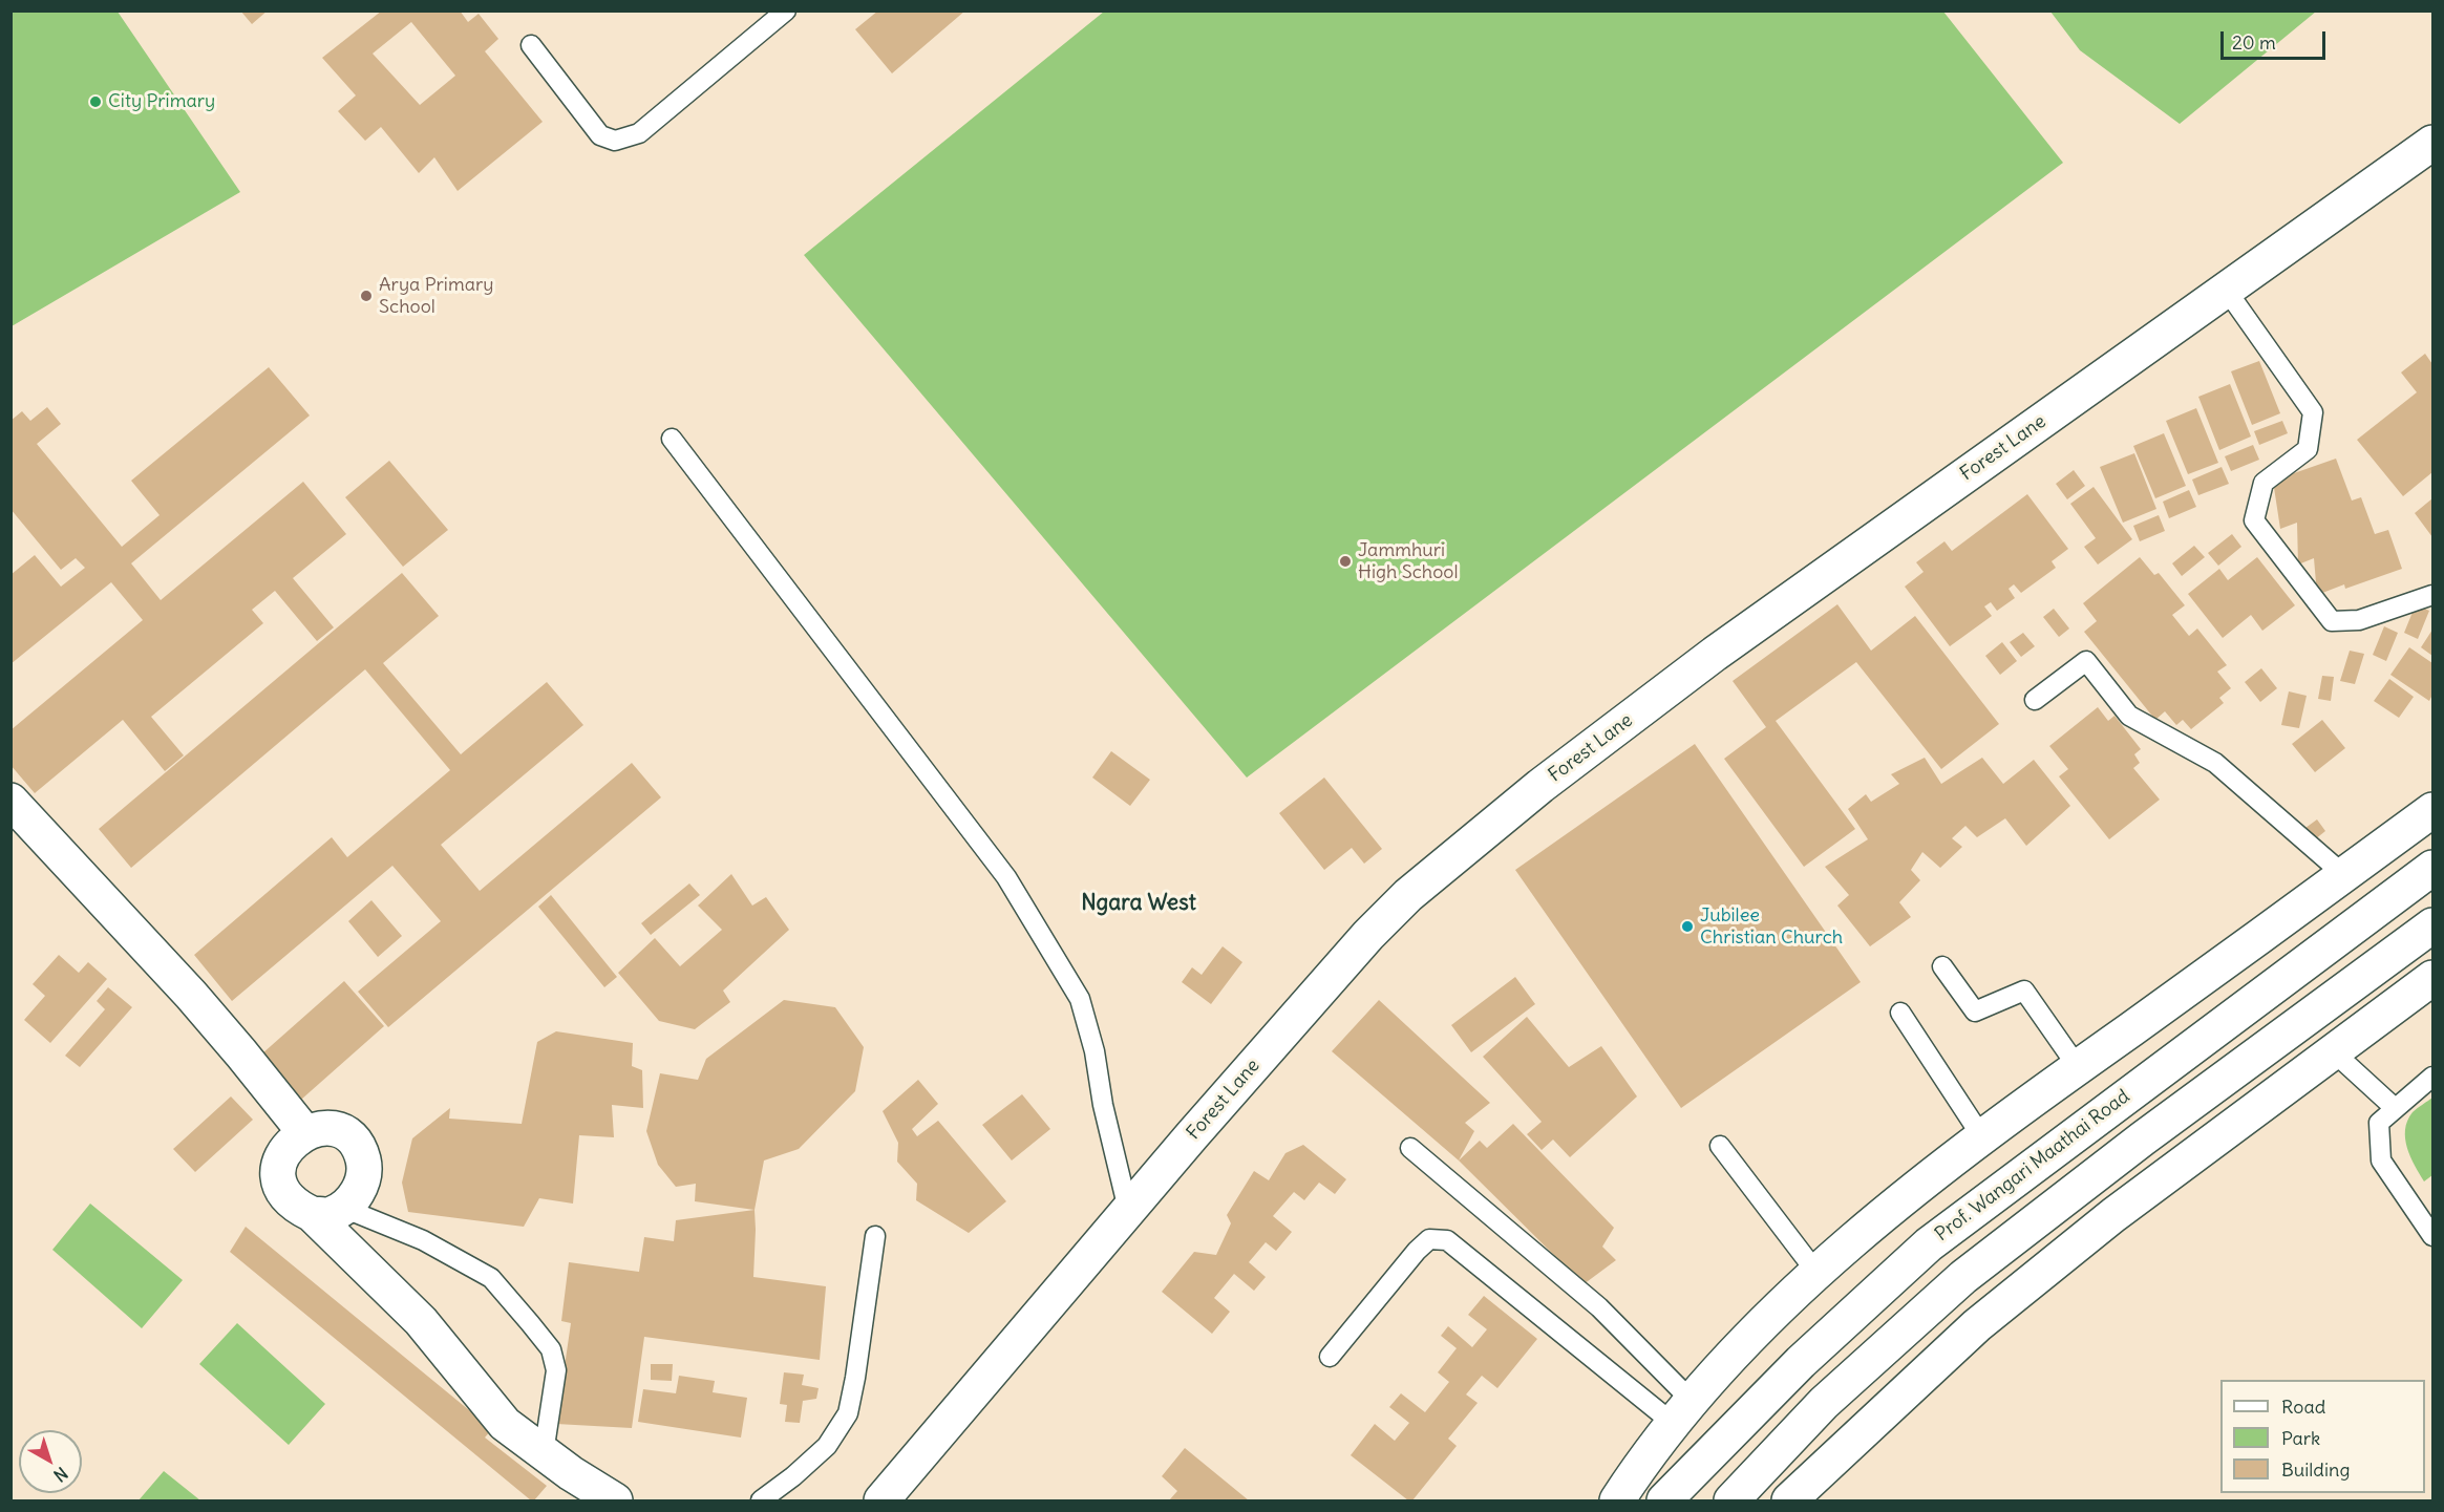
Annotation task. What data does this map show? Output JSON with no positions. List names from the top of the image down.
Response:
{
  "streets": {
    "main road": ["Forest Lane", "Prof. Wangari Maathai Road"]
  },
  "districts": ["Ngara West"],
  "places": [
    "City Primary",
    "Arya Primary School",
    "Jammhuri High School",
    "Jubilee Christian Church"
  ],
  "legend": ["Road", "Park", "Building"],
  "scale_bar": "20 m",
  "north": "bottom right"
}
